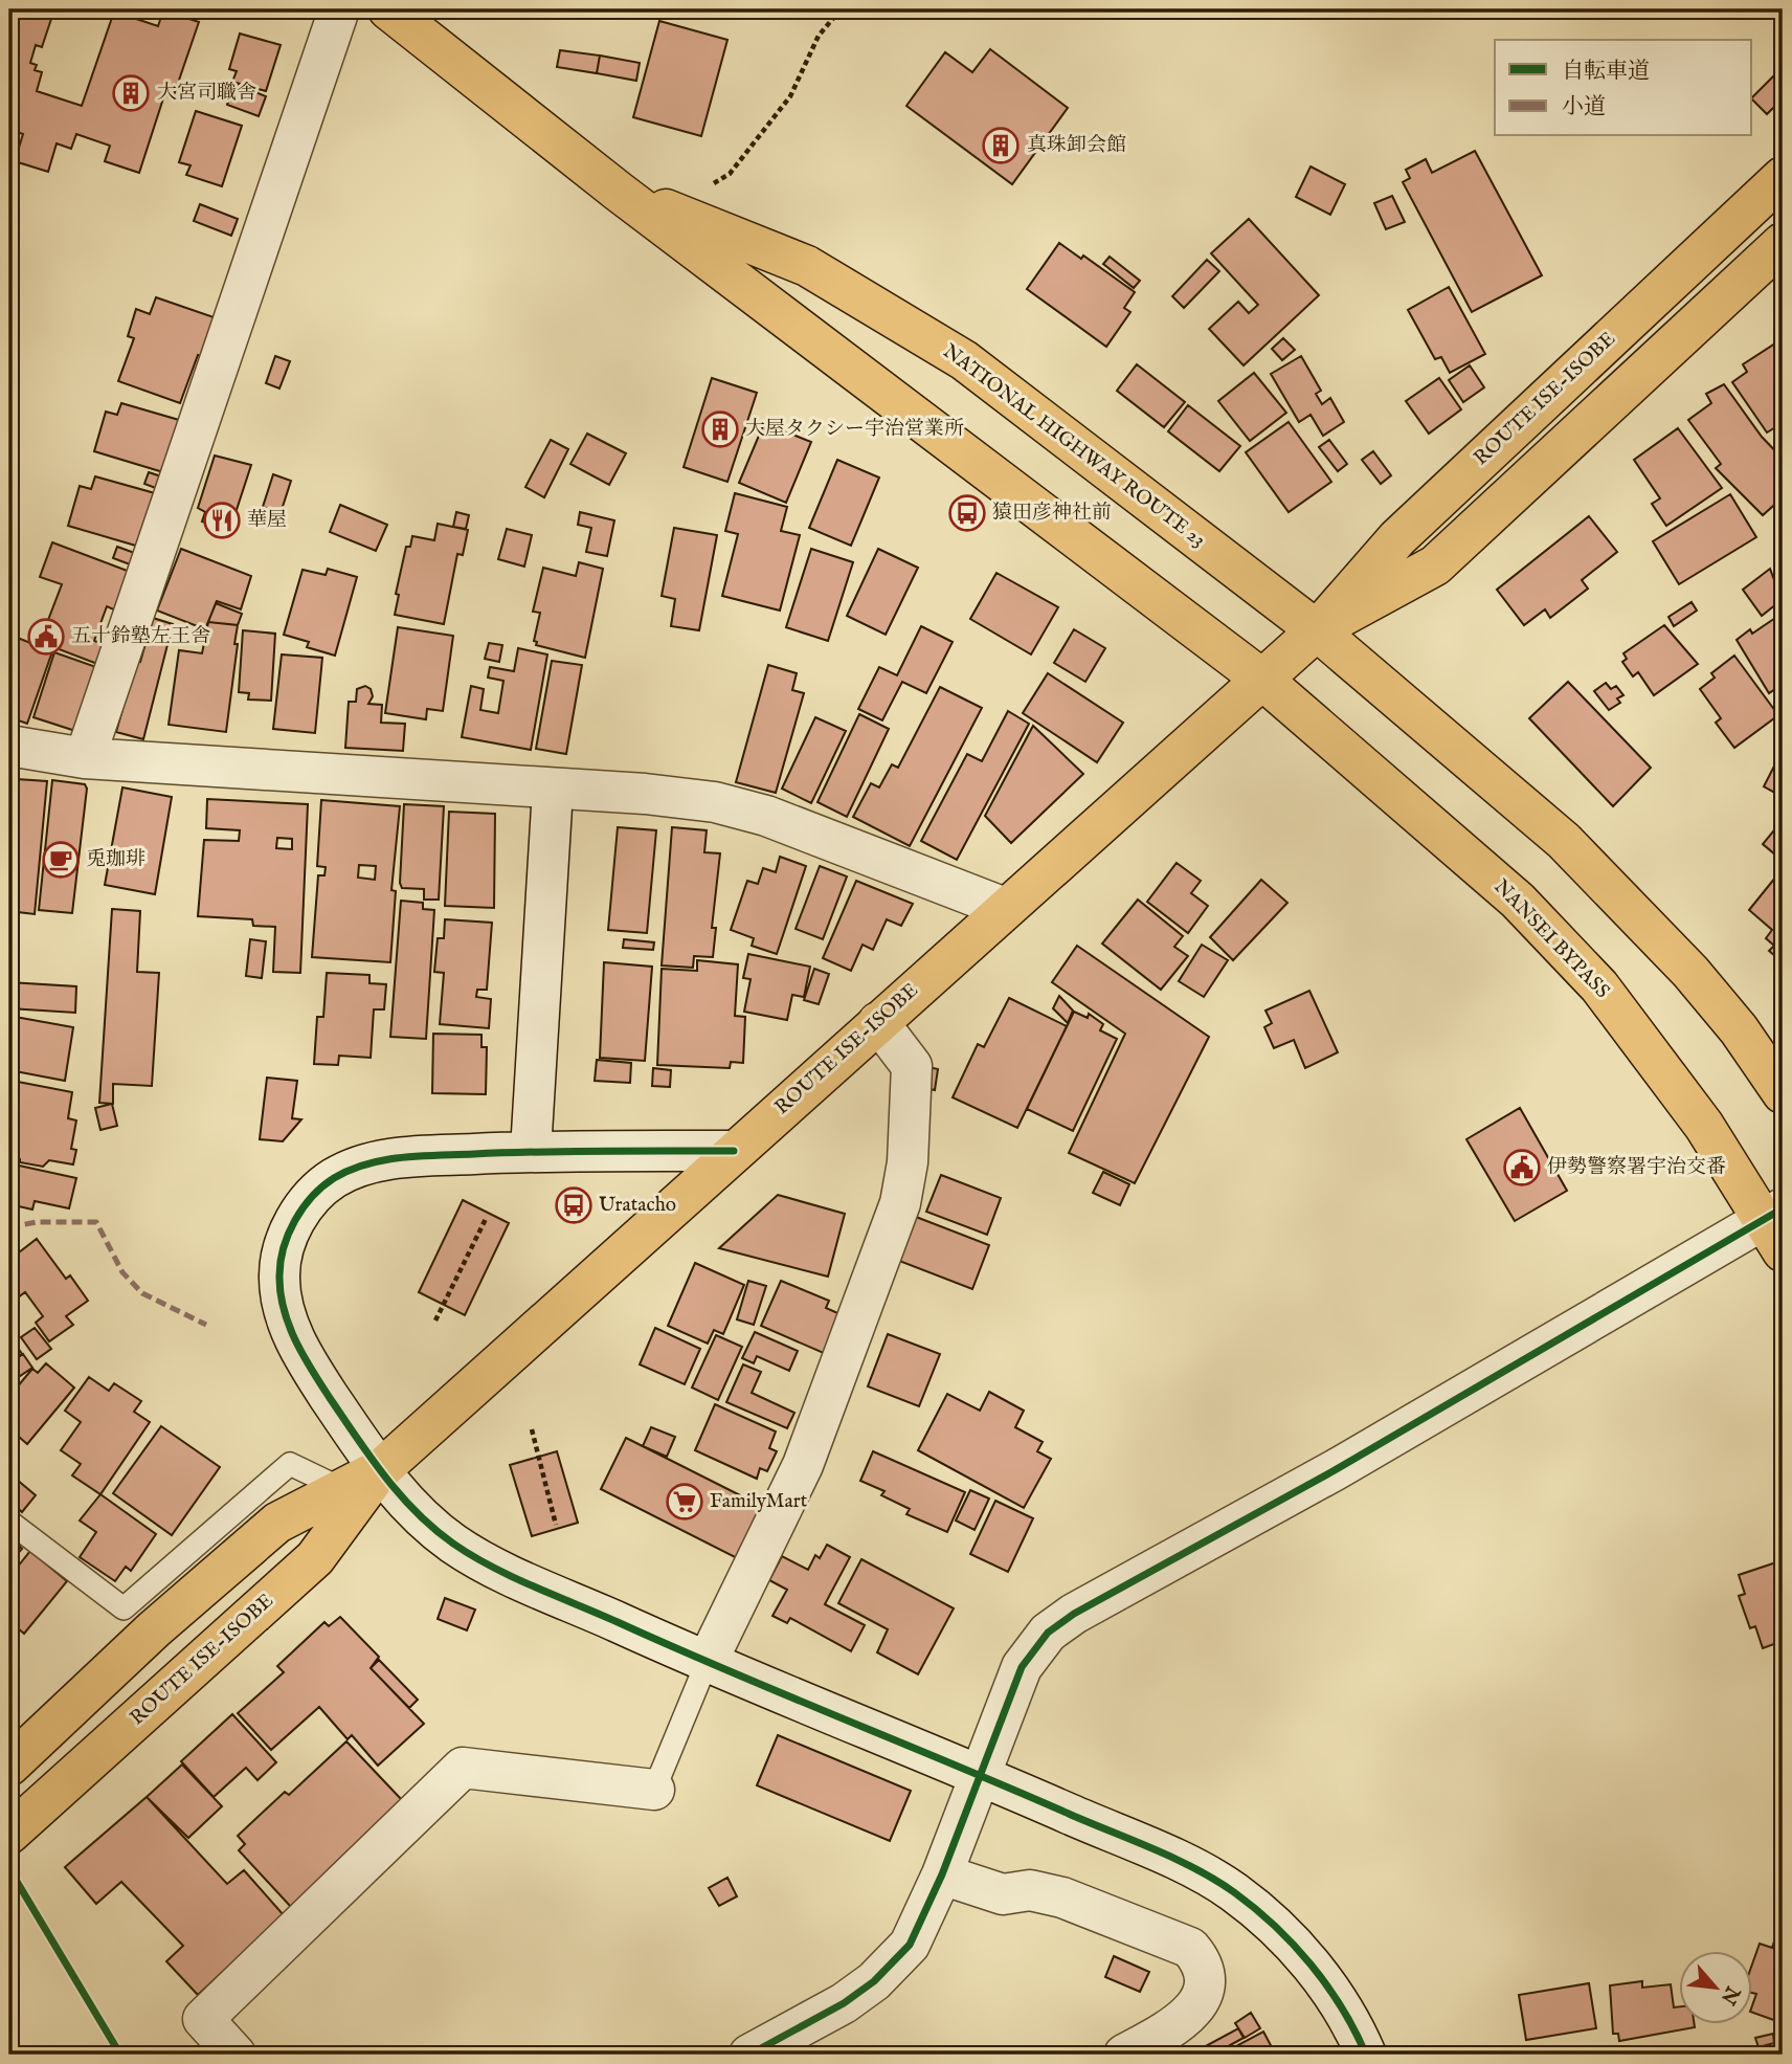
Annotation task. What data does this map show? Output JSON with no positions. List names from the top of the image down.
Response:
{
  "streets": {
    "main road": ["ROUTE ISE-ISOBE", "NATIONAL HIGHWAY ROUTE 23", "NANSEI BYPASS"]
  },
  "crossings": [
    ["ROUTE ISE-ISOBE", "NATIONAL HIGHWAY ROUTE 23"],
    ["ROUTE ISE-ISOBE", "NANSEI BYPASS"],
    ["NATIONAL HIGHWAY ROUTE 23", "NANSEI BYPASS"]
  ],
  "places": {
    "building": ["大宮司職舎", "真珠卸会館", "大屋タクシー宇治営業所"],
    "bus stop": ["猿田彦神社前", "Uratacho"],
    "restaurant": ["華屋"],
    "public building": ["五十鈴塾左王舎", "伊勢警察署宇治交番"],
    "cafe": ["兎珈琲"],
    "supermarket": ["FamilyMart"]
  },
  "legend": ["自転車道", "小道"],
  "north": "bottom right"
}
